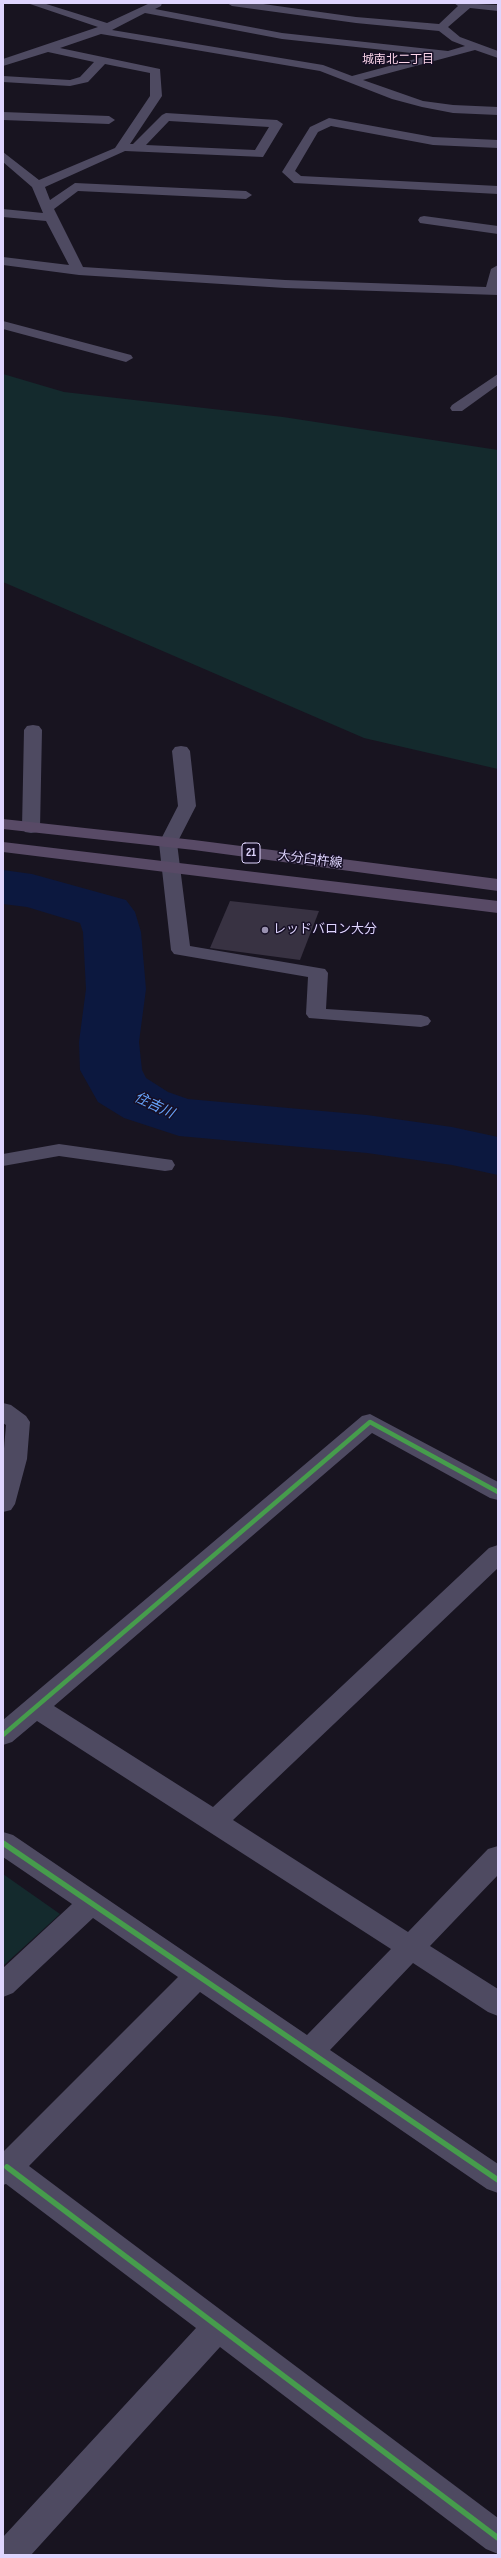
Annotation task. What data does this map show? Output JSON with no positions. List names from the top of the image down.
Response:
{
  "streets": {
    "main road": ["21", "大分臼杵線"]
  },
  "districts": ["城南北二丁目"],
  "water": ["住吉川"],
  "places": ["レッドバロン大分"]
}
